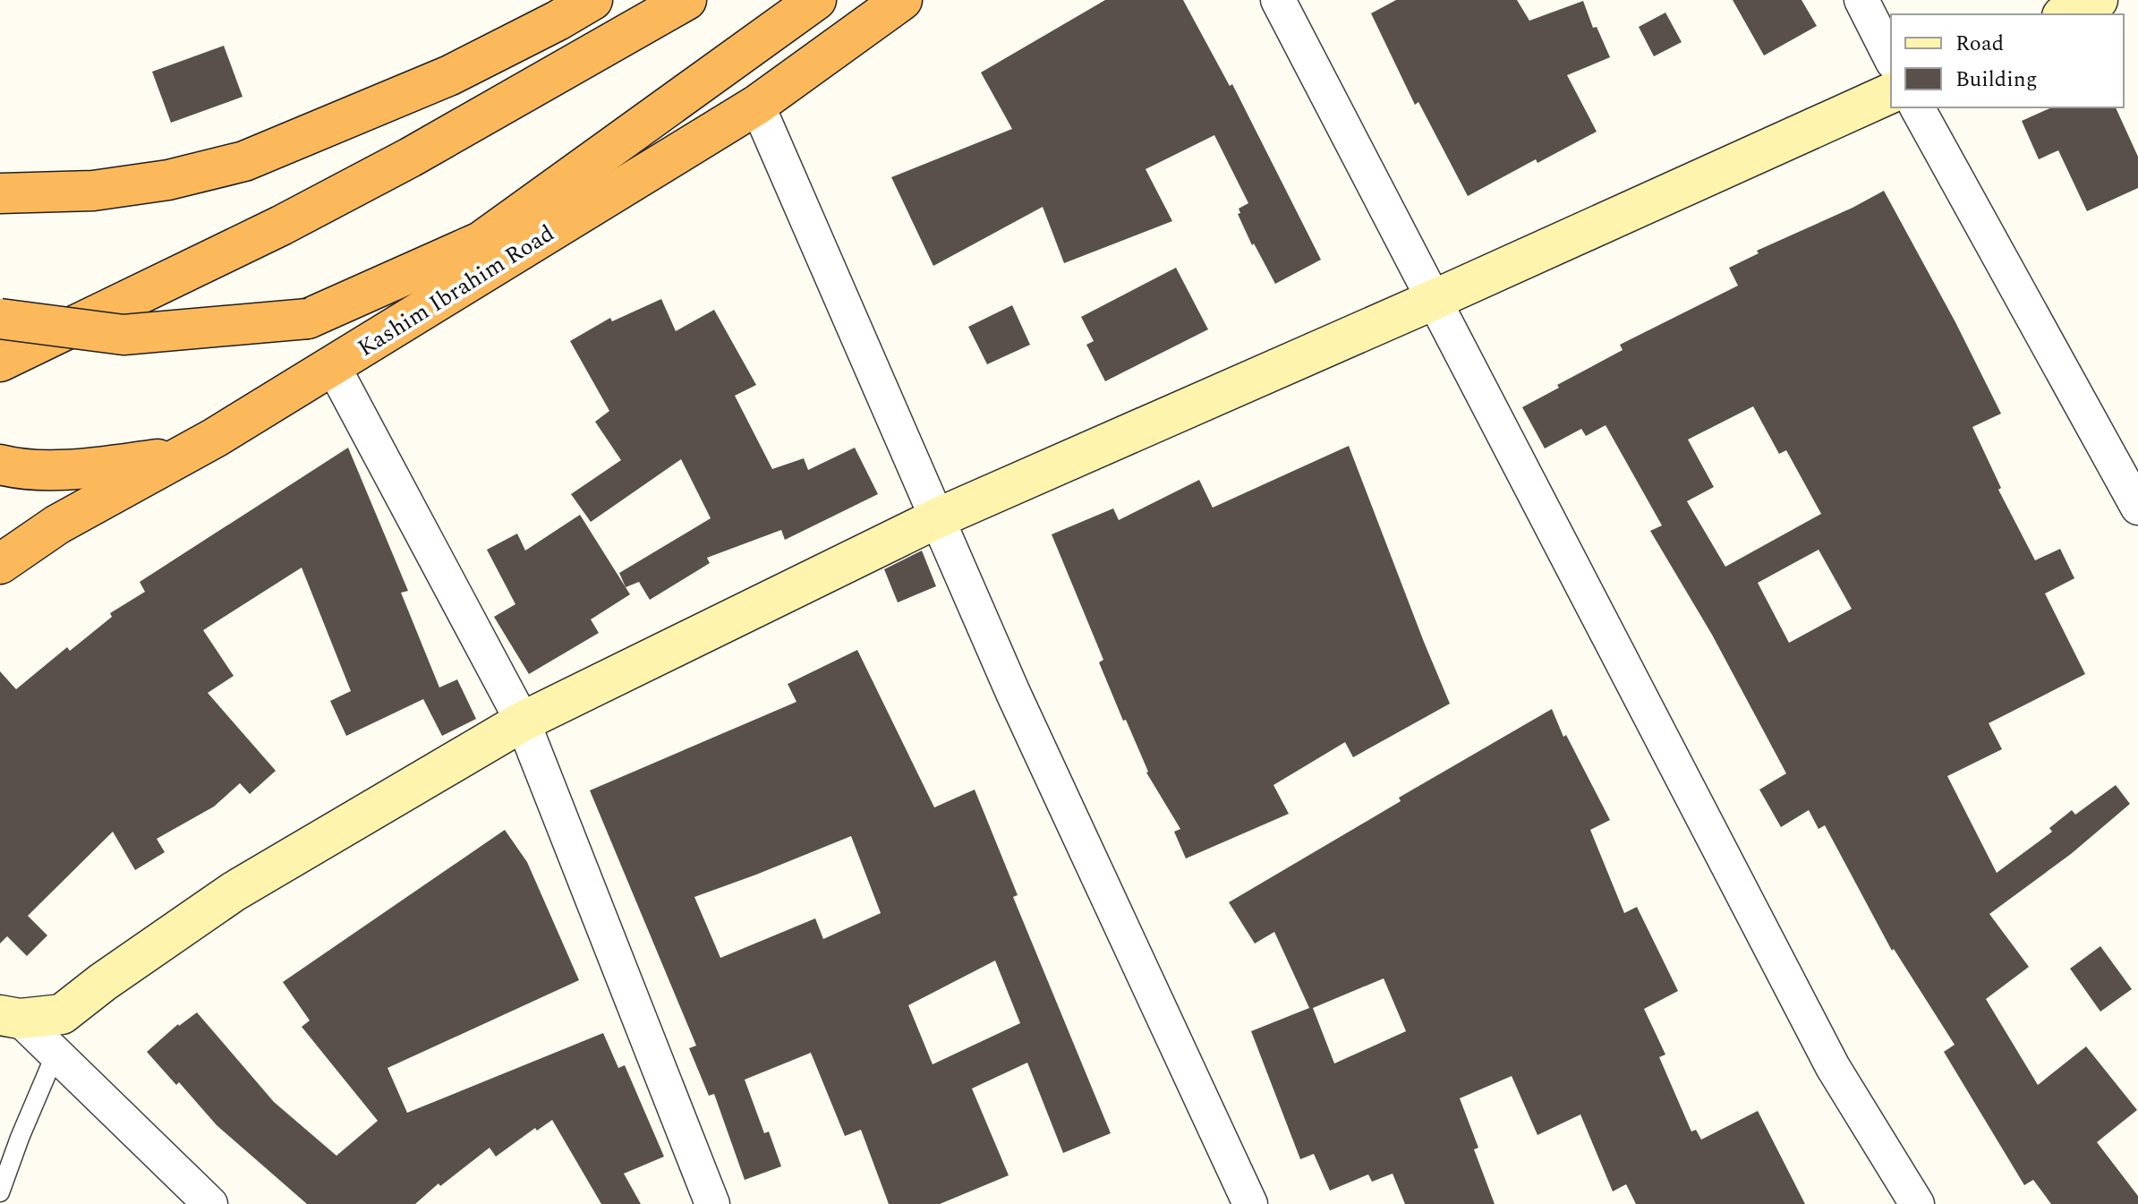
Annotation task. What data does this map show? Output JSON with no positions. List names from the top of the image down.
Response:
{
  "streets": {
    "highway": ["Kashim Ibrahim Road"]
  },
  "legend": ["Road", "Building"]
}
